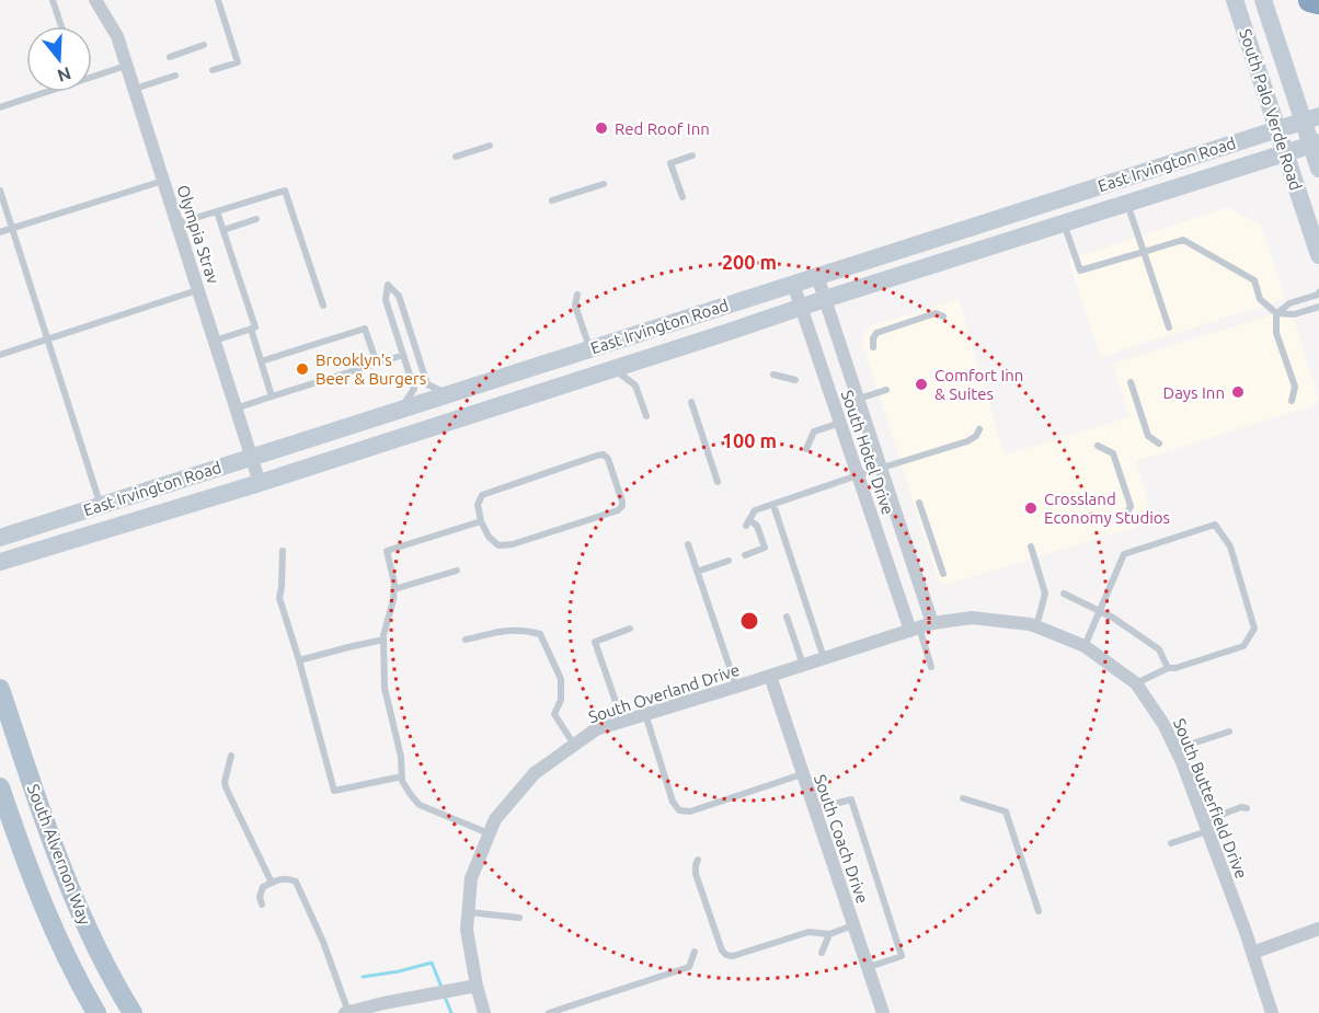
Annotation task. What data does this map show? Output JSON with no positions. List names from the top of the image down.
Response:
{
  "streets": {
    "main road": ["South Palo Verde Road", "East Irvington Road", "South Alvernon Way"],
    "street": [
      "Olympia Strav",
      "South Hotel Drive",
      "South Overland Drive",
      "South Butterfield Drive",
      "South Coach Drive"
    ]
  },
  "crossings": [
    ["South Palo Verde Road", "East Irvington Road"],
    ["East Irvington Road", "Olympia Strav"],
    ["East Irvington Road", "South Hotel Drive"],
    ["South Hotel Drive", "South Overland Drive"],
    ["South Hotel Drive", "South Butterfield Drive"],
    ["South Overland Drive", "South Butterfield Drive"],
    ["South Overland Drive", "South Coach Drive"]
  ],
  "places": [
    "Red Roof Inn",
    "Brooklyn's Beer & Burgers",
    "Comfort Inn & Suites",
    "Days Inn",
    "Crossland Economy Studios"
  ],
  "north": "bottom",
  "rings": ["200 m", "100 m"]
}
